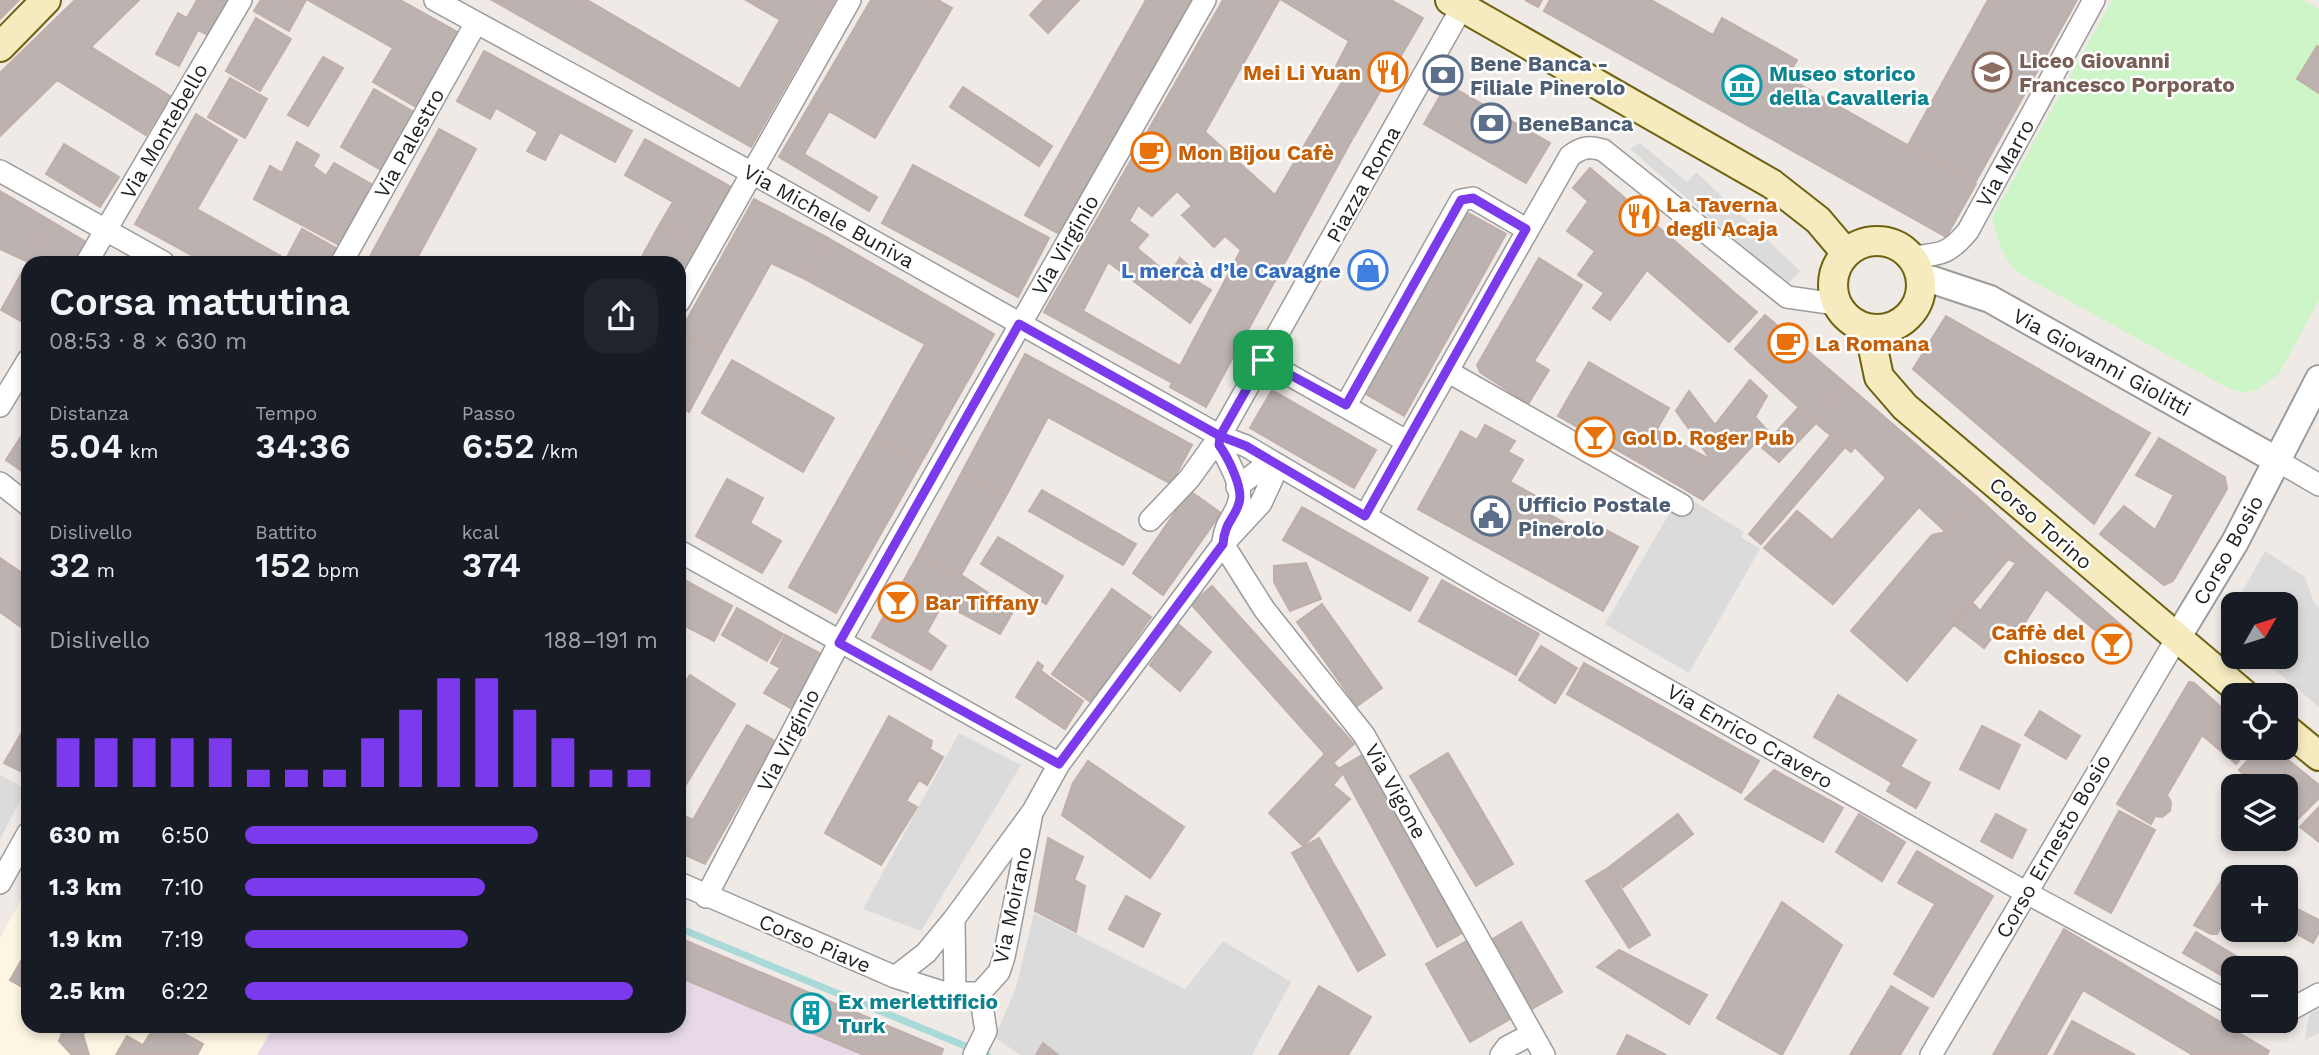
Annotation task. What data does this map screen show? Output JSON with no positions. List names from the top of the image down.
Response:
{
  "streets": {
    "main road": ["Corso Torino"],
    "street": [
      "Via Montebello",
      "Via Palestro",
      "Via Marro",
      "Piazza Roma",
      "Via Michele Buniva",
      "Via Virginio",
      "Via Giovanni Giolitti",
      "Corso Bosio",
      "Via Enrico Cravero",
      "Via Vigone",
      "Corso Ernesto Bosio",
      "Via Moirano",
      "Corso Piave"
    ]
  },
  "crossings": [
    ["Via Palestro", "Via Michele Buniva"],
    ["Via Marro", "Via Giovanni Giolitti"],
    ["Via Marro", "Corso Torino"],
    ["Piazza Roma", "Via Michele Buniva"],
    ["Via Michele Buniva", "Via Virginio"],
    ["Via Michele Buniva", "Via Enrico Cravero"],
    ["Via Michele Buniva", "Via Moirano"],
    ["Via Virginio", "Corso Piave"],
    ["Via Giovanni Giolitti", "Corso Torino"],
    ["Via Giovanni Giolitti", "Corso Bosio"],
    ["Corso Torino", "Corso Bosio"],
    ["Corso Torino", "Corso Ernesto Bosio"],
    ["Corso Bosio", "Corso Ernesto Bosio"],
    ["Via Enrico Cravero", "Corso Ernesto Bosio"],
    ["Via Enrico Cravero", "Via Moirano"],
    ["Via Vigone", "Via Moirano"],
    ["Via Moirano", "Corso Piave"]
  ],
  "places": {
    "restaurant": ["Mei Li Yuan", "La Taverna degli Acaja"],
    "school or university": ["Liceo Giovanni Francesco Porporato"],
    "bank": ["Bene Banca - Filiale Pinerolo", "BeneBanca"],
    "museum": ["Museo storico della Cavalleria"],
    "cafe": ["Mon Bijou Cafè", "La Romana"],
    "shop": ["L mercà d’le Cavagne"],
    "bar": ["Gol D. Roger Pub", "Bar Tiffany", "Caffè del Chiosco"],
    "public building": ["Ufficio Postale Pinerolo"],
    "building": ["Ex merlettificio Turk"]
  },
  "north": "top right",
  "page": {
    "heading": ["Corsa mattutina", "08:53 · 8 × 630 m"],
    "stats": [
      ["Distanza", "5.04 km"],
      ["Tempo", "34:36"],
      ["Passo", "6:52 /km"],
      ["Dislivello", "32 m"],
      ["Battito", "152 bpm"],
      ["kcal", "374"]
    ],
    "map_buttons": ["+", "−"],
    "chart": ["Dislivello", "188–191 m"],
    "list": [
      {
        "name": "630 m",
        "note": "6:50"
      },
      {
        "name": "1.3 km",
        "note": "7:10"
      },
      {
        "name": "1.9 km",
        "note": "7:19"
      },
      {
        "name": "2.5 km",
        "note": "6:22"
      }
    ]
  }
}
